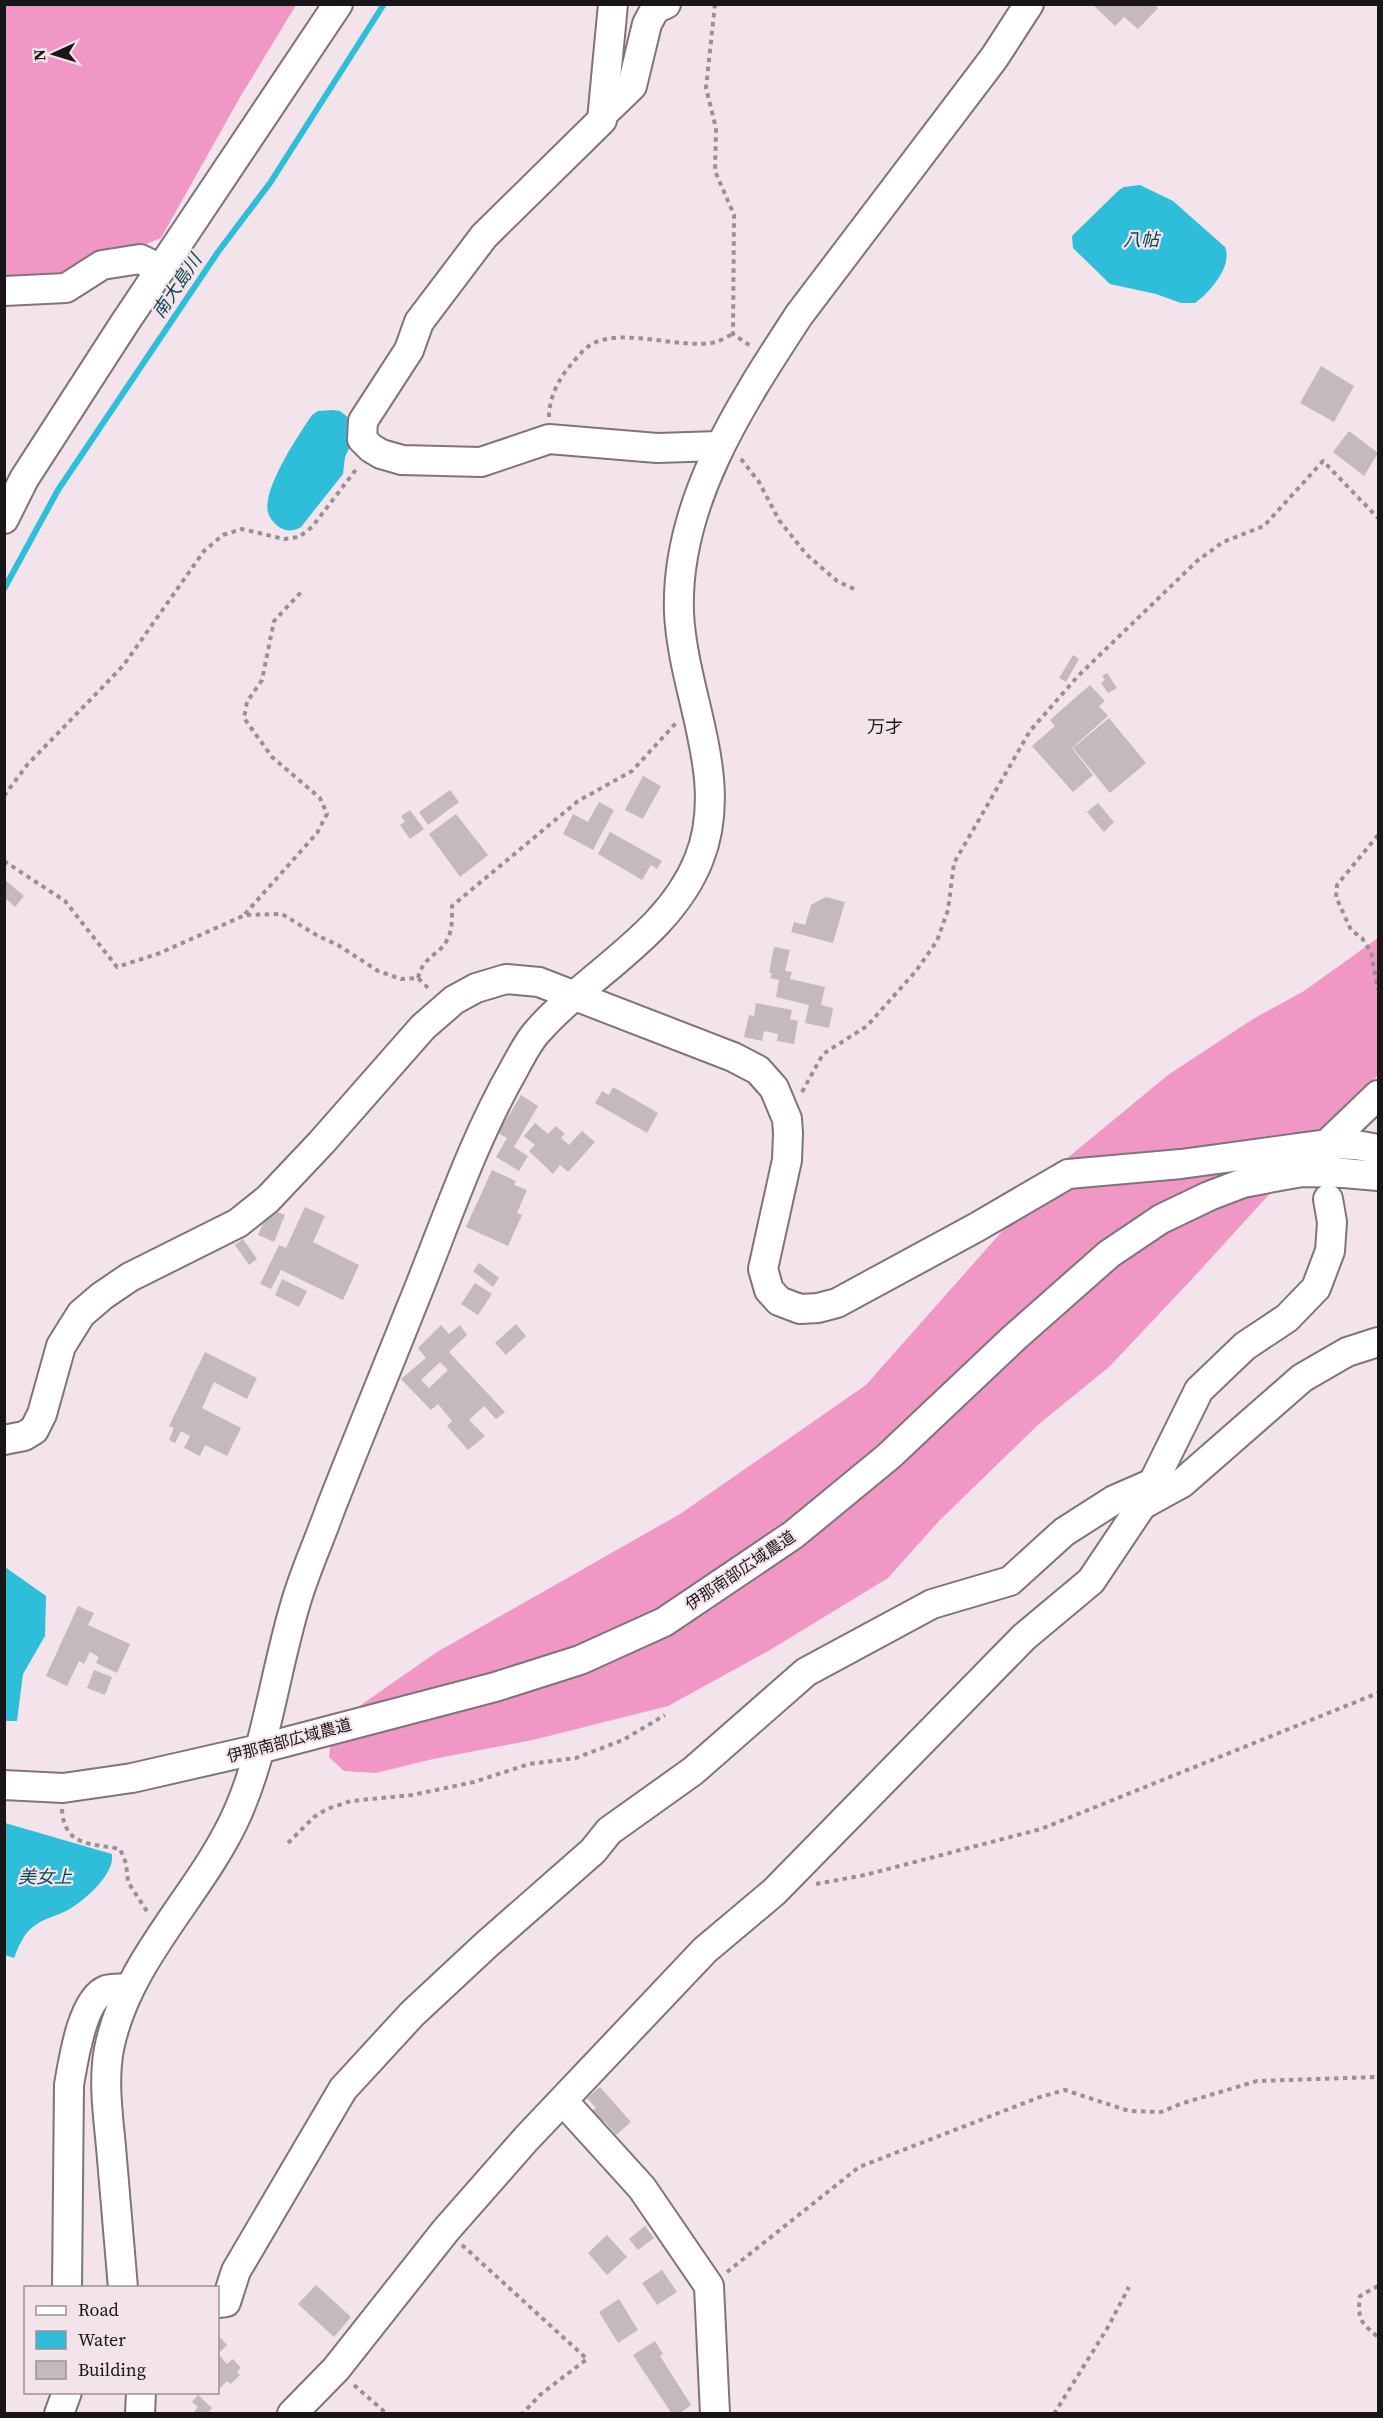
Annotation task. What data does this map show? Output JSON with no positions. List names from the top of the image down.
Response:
{
  "streets": {
    "street": ["伊那南部広域農道"]
  },
  "districts": ["万才"],
  "water": ["八帖", "南大島川", "美女上"],
  "legend": ["Road", "Water", "Building"],
  "north": "left"
}
